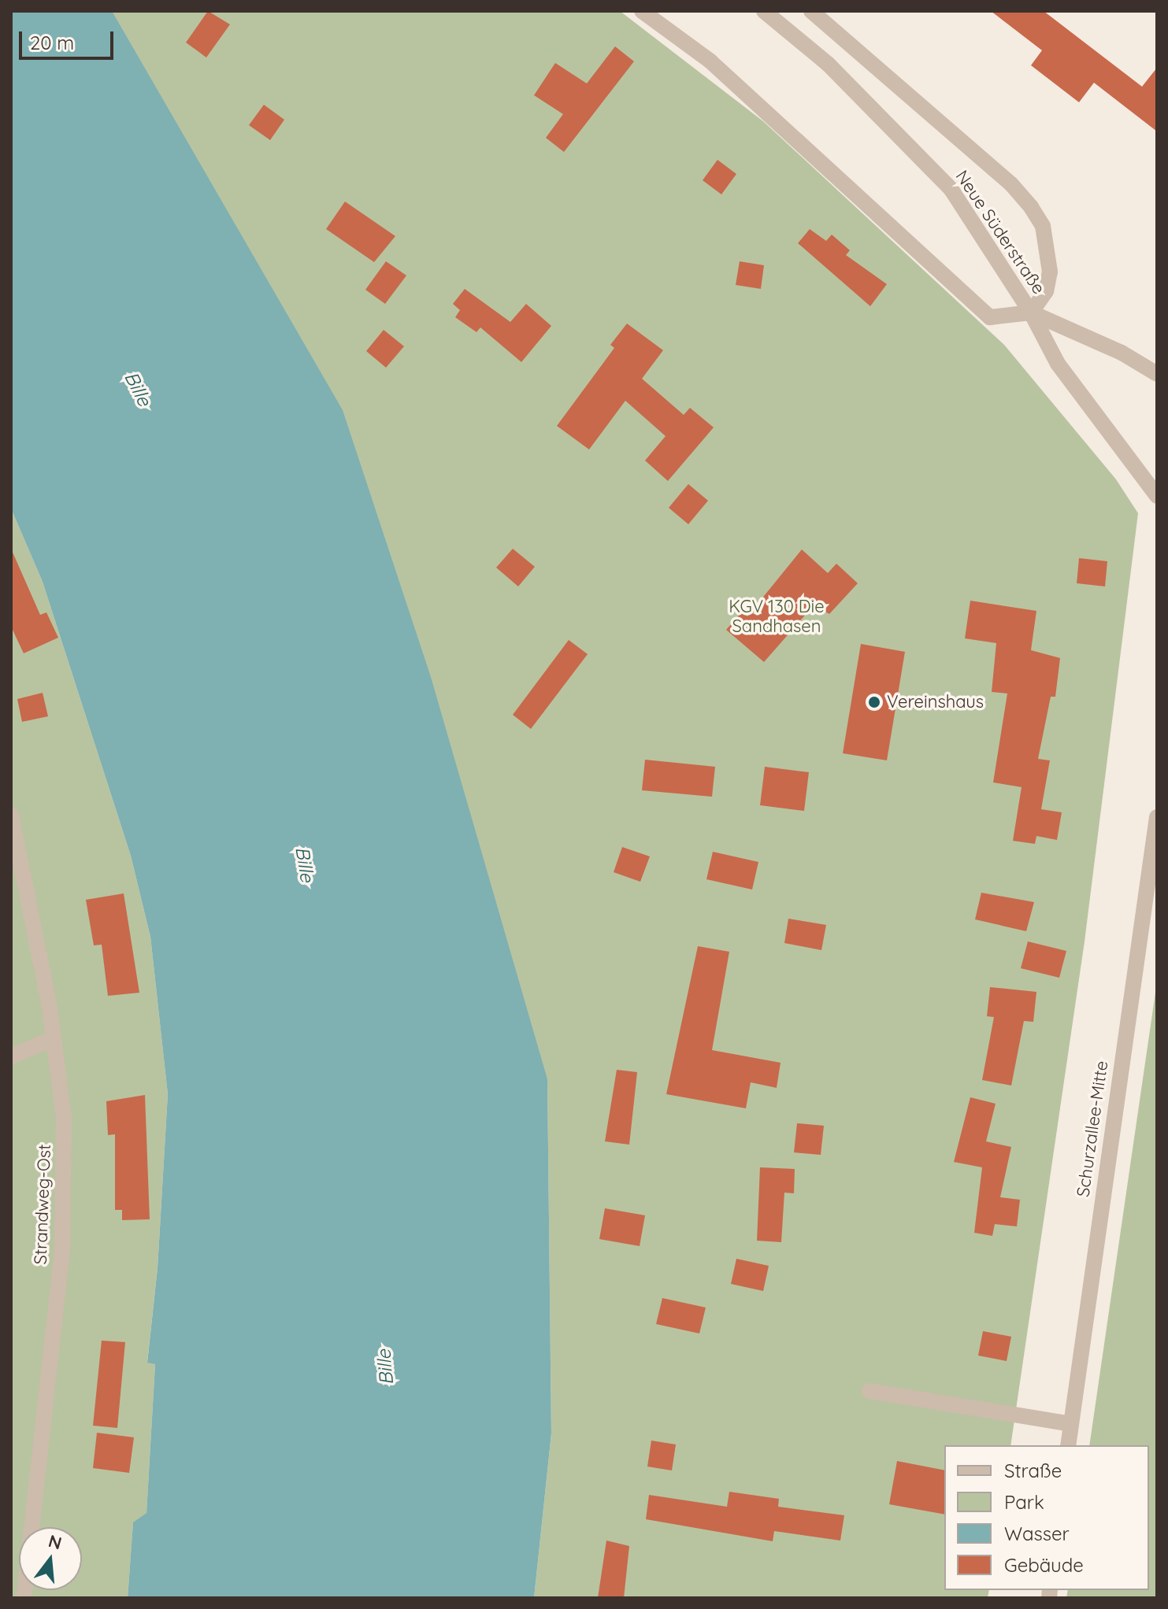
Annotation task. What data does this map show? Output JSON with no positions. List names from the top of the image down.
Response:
{
  "streets": {
    "street": ["Neue Süderstraße", "Schurzallee-Mitte", "Strandweg-Ost"]
  },
  "water": ["Bille"],
  "parks": ["KGV 130 Die Sandhasen"],
  "places": ["Vereinshaus"],
  "legend": [
    "Straße",
    "Park",
    "Wasser",
    "Gebäude"
  ],
  "scale_bar": "20 m",
  "north": "top"
}
